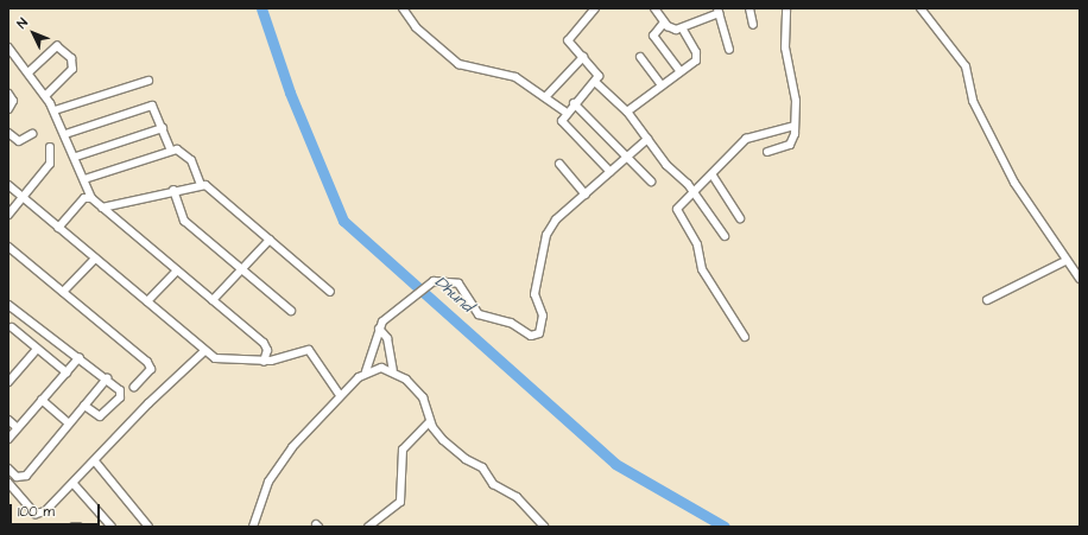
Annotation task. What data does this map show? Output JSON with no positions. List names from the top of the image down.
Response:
{
  "water": ["Dhund"],
  "scale_bar": "100 m",
  "north": "top left"
}
